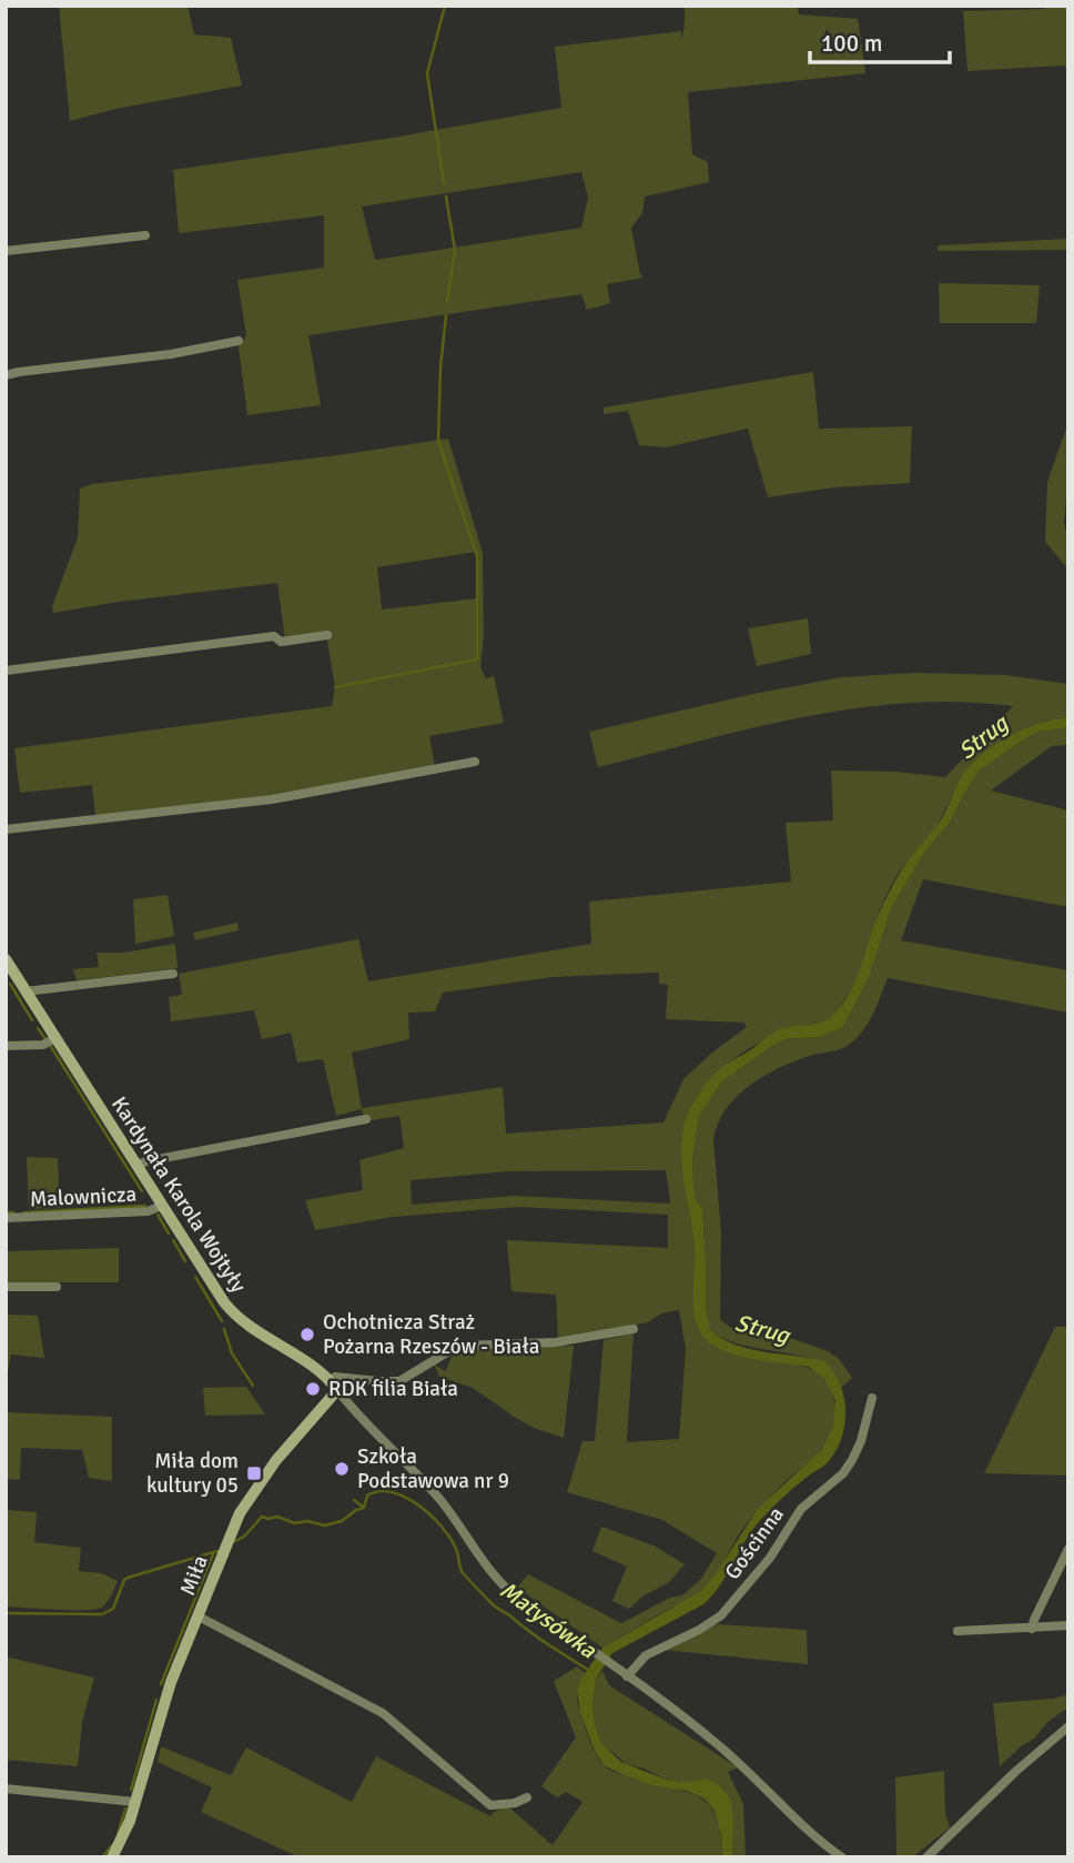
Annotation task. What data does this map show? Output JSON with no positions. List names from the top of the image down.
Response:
{
  "streets": {
    "street": [
      "Kardynała Karola Wojtyły",
      "Malownicza",
      "Gościnna",
      "Miła"
    ]
  },
  "crossings": [
    ["Kardynała Karola Wojtyły", "Malownicza"],
    ["Kardynała Karola Wojtyły", "Gościnna"],
    ["Kardynała Karola Wojtyły", "Miła"]
  ],
  "water": ["Strug", "Matysówka"],
  "places": {
    "other": ["Ochotnicza Straż Pożarna Rzeszów - Biała", "RDK filia Biała", "Szkoła Podstawowa nr 9"],
    "transit": ["Miła dom kultury 05"]
  },
  "scale_bar": "100 m"
}
